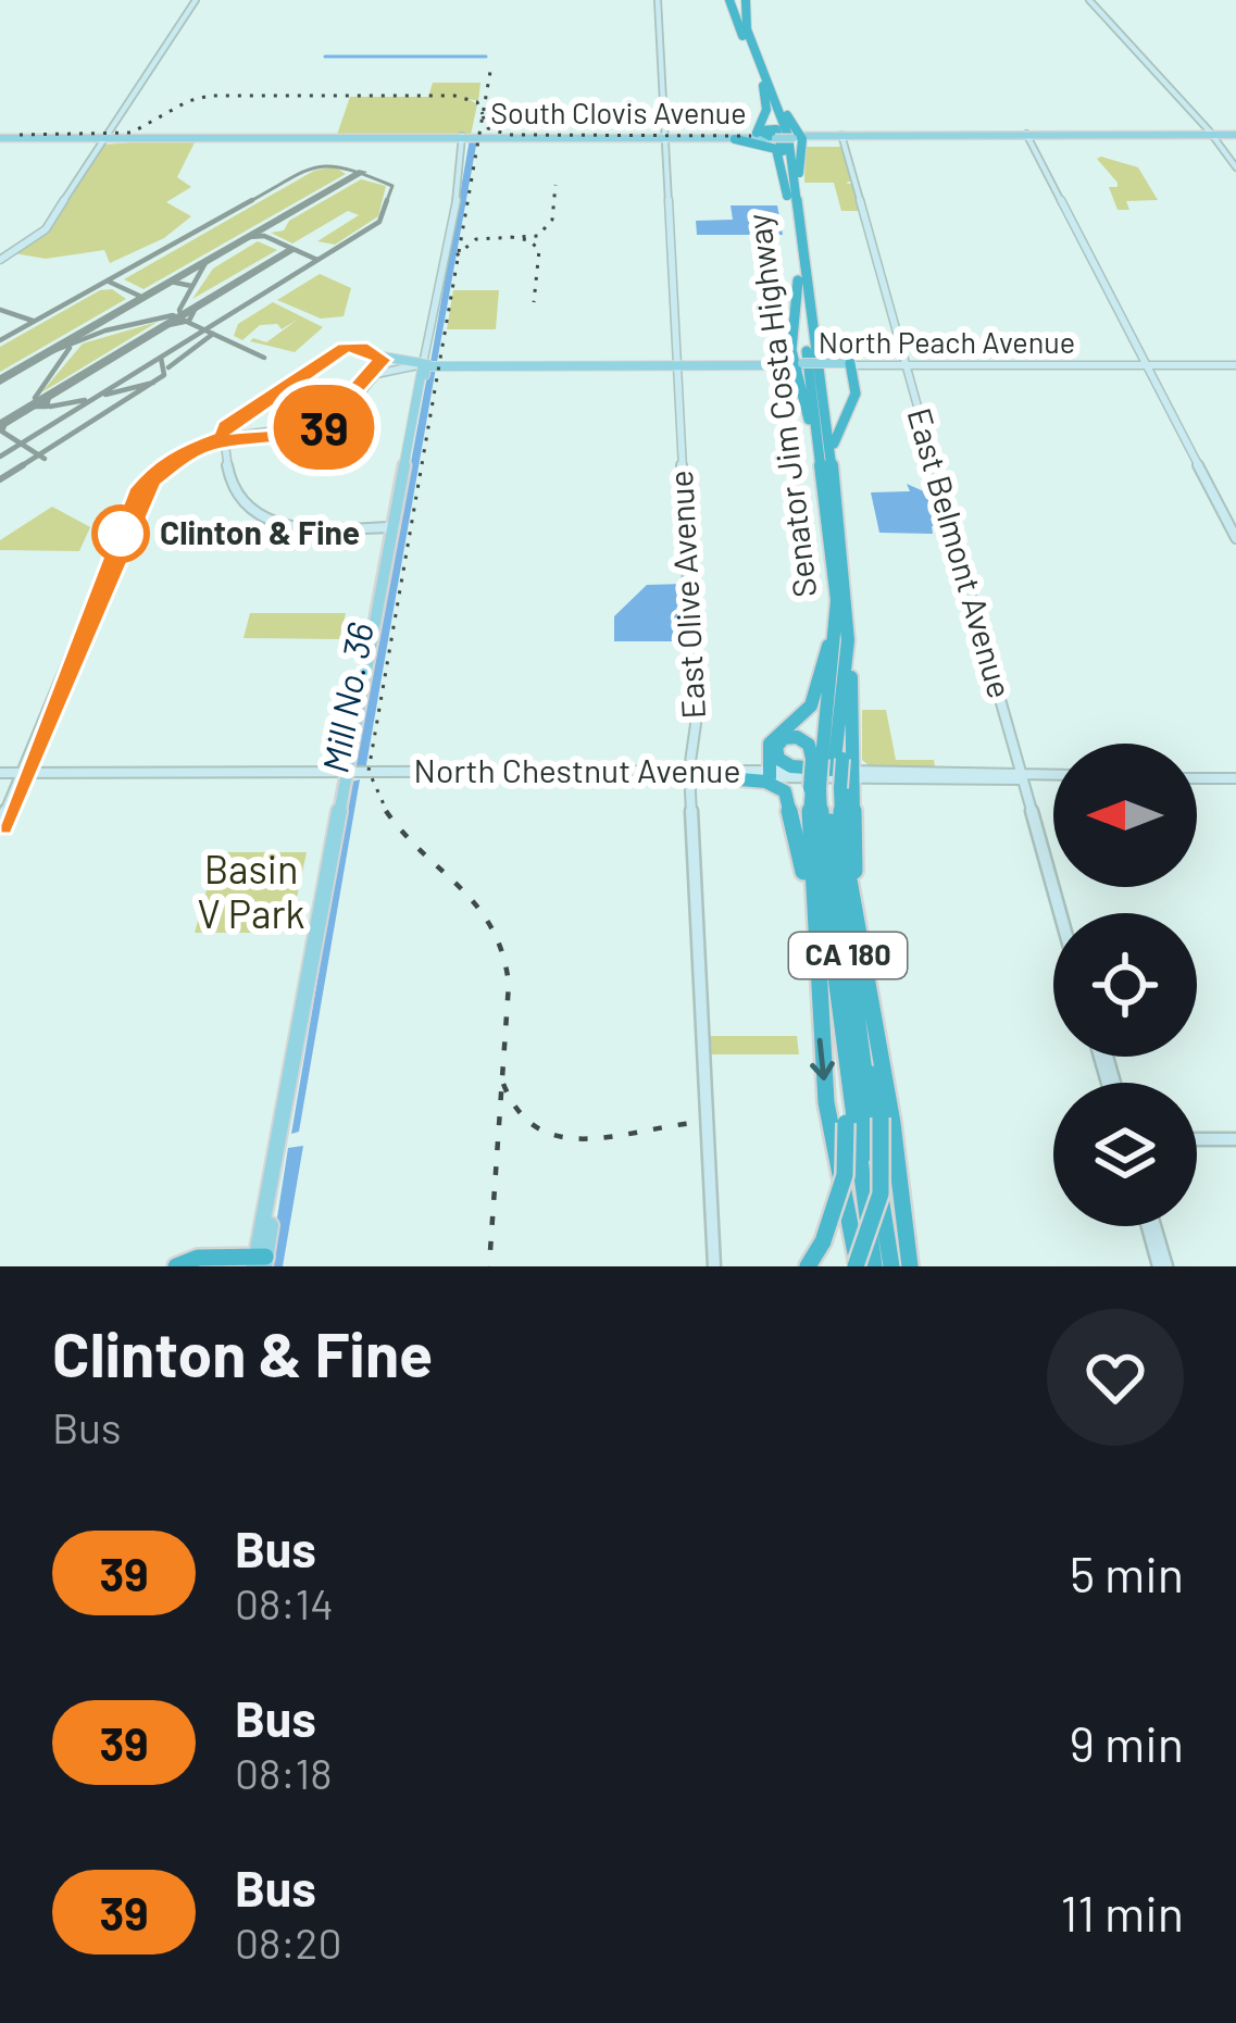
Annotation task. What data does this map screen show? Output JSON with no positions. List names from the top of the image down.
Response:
{
  "streets": {
    "highway": ["Senator Jim Costa Highway", "CA 180"],
    "main road": [
      "South Clovis Avenue",
      "North Peach Avenue",
      "East Belmont Avenue",
      "East Olive Avenue",
      "North Chestnut Avenue"
    ]
  },
  "crossings": [
    ["South Clovis Avenue", "East Belmont Avenue"],
    ["South Clovis Avenue", "East Olive Avenue"],
    ["North Peach Avenue", "East Belmont Avenue"],
    ["North Peach Avenue", "East Olive Avenue"],
    ["Senator Jim Costa Highway", "North Chestnut Avenue"],
    ["Senator Jim Costa Highway", "CA 180"],
    ["East Belmont Avenue", "North Chestnut Avenue"],
    ["East Olive Avenue", "North Chestnut Avenue"]
  ],
  "water": ["Mill No. 36"],
  "parks": ["Basin V Park"],
  "places": ["Clinton & Fine"],
  "lines": ["bus line 39"],
  "north": "left",
  "page": {
    "on_map": "39",
    "heading": ["Clinton & Fine", "Bus"],
    "list": [
      {
        "mark": "39",
        "name": "Bus",
        "note": "08:14",
        "value": "5 min"
      },
      {
        "mark": "39",
        "name": "Bus",
        "note": "08:18",
        "value": "9 min"
      },
      {
        "mark": "39",
        "name": "Bus",
        "note": "08:20",
        "value": "11 min"
      }
    ]
  }
}
